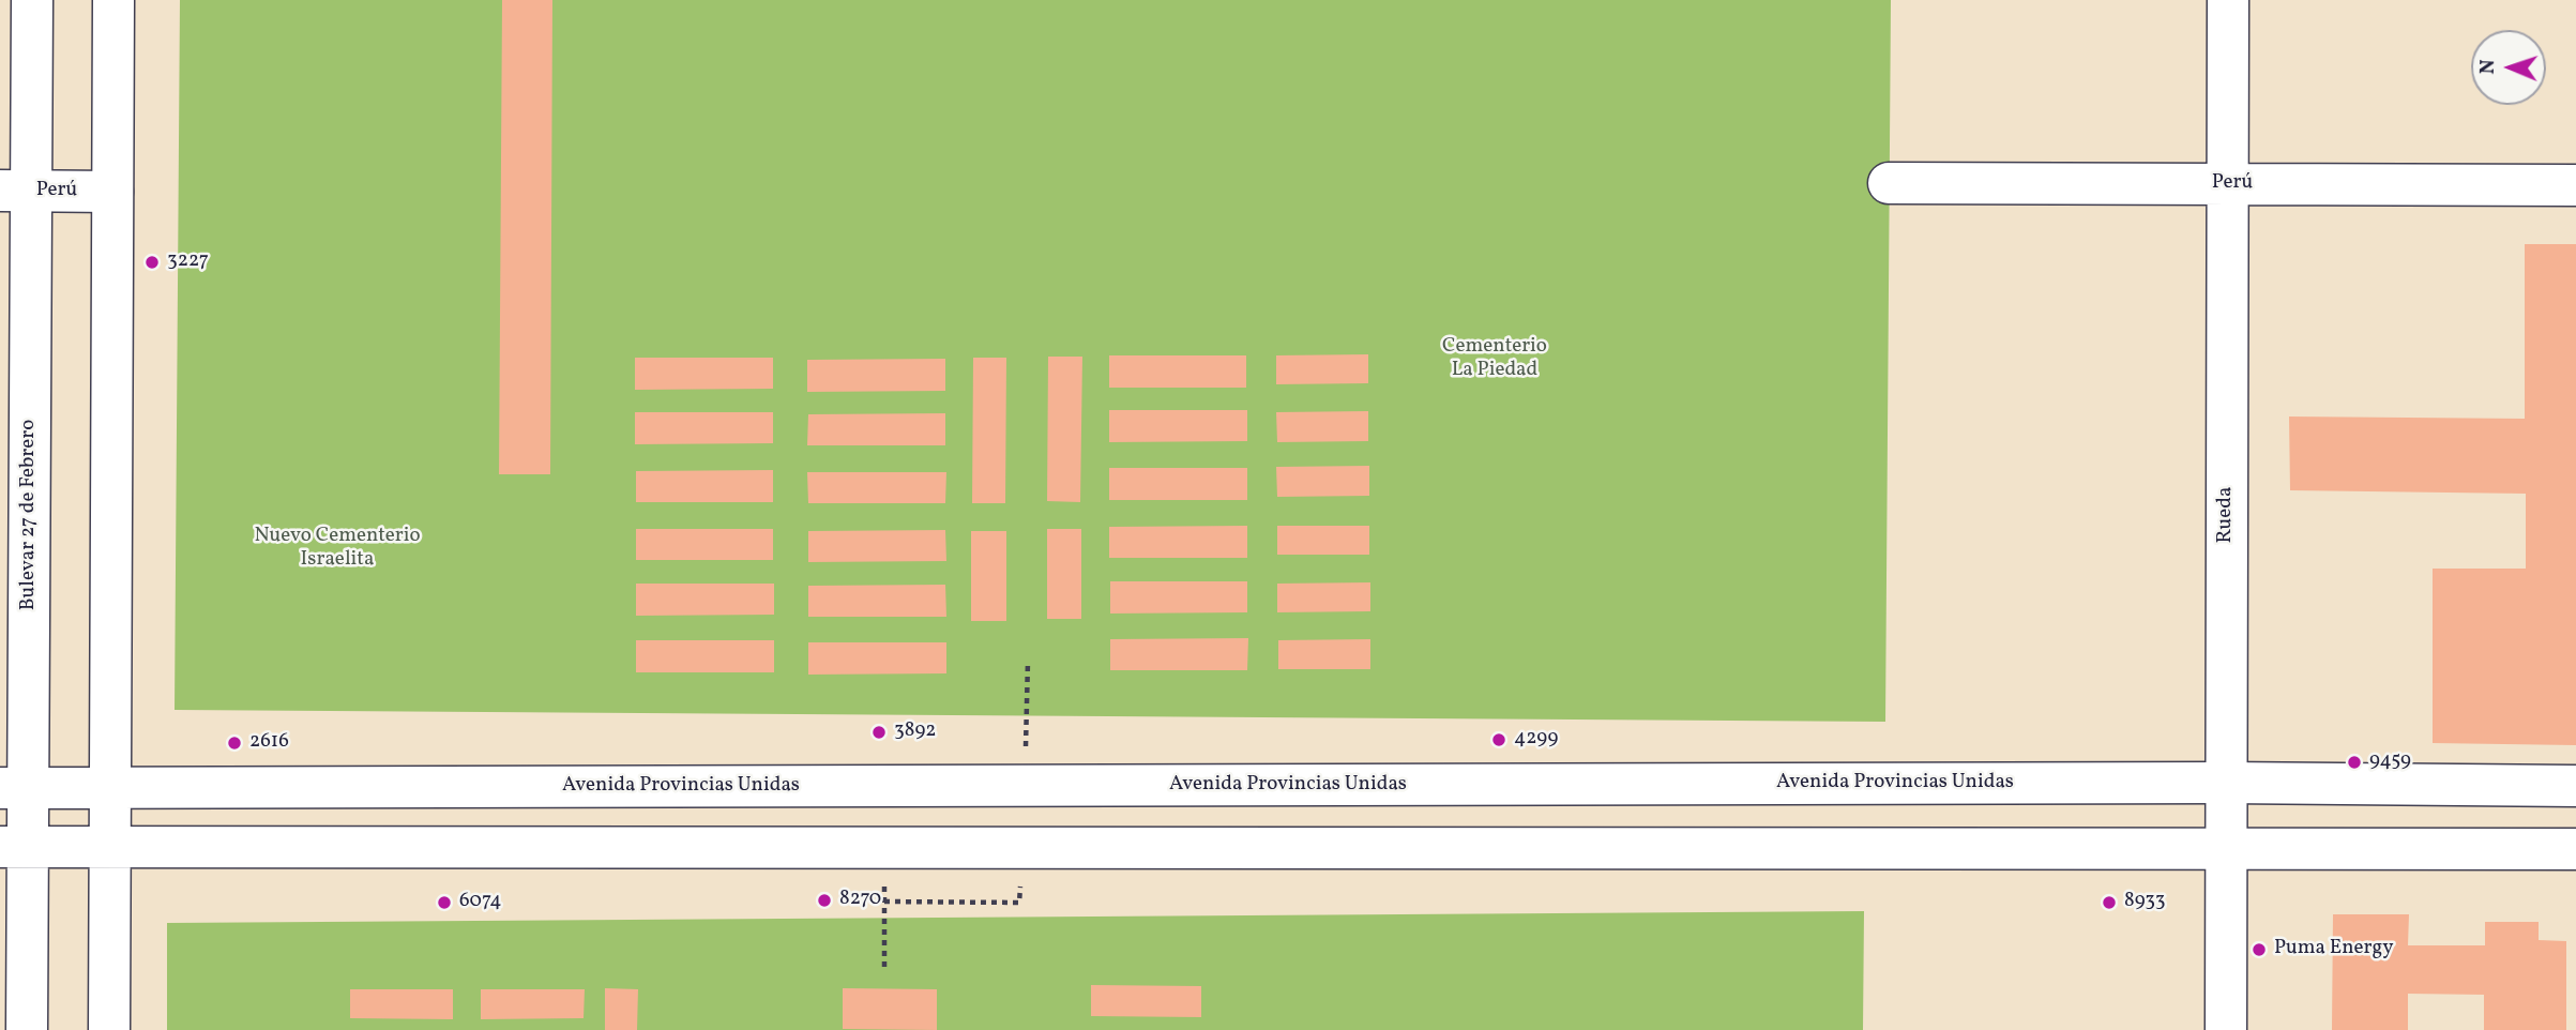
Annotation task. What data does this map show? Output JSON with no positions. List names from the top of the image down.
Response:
{
  "streets": {
    "main road": [
      "Perú",
      "Bulevar 27 de Febrero",
      "Rueda",
      "Avenida Provincias Unidas"
    ]
  },
  "crossings": [
    ["Perú", "Bulevar 27 de Febrero"],
    ["Perú", "Rueda"],
    ["Bulevar 27 de Febrero", "Avenida Provincias Unidas"],
    ["Rueda", "Avenida Provincias Unidas"]
  ],
  "parks": ["Cementerio La Piedad", "Nuevo Cementerio Israelita"],
  "places": [
    "3227",
    "3892",
    "4299",
    "2616",
    "9459",
    "8270",
    "6074",
    "8933",
    "Puma Energy"
  ],
  "north": "left"
}
